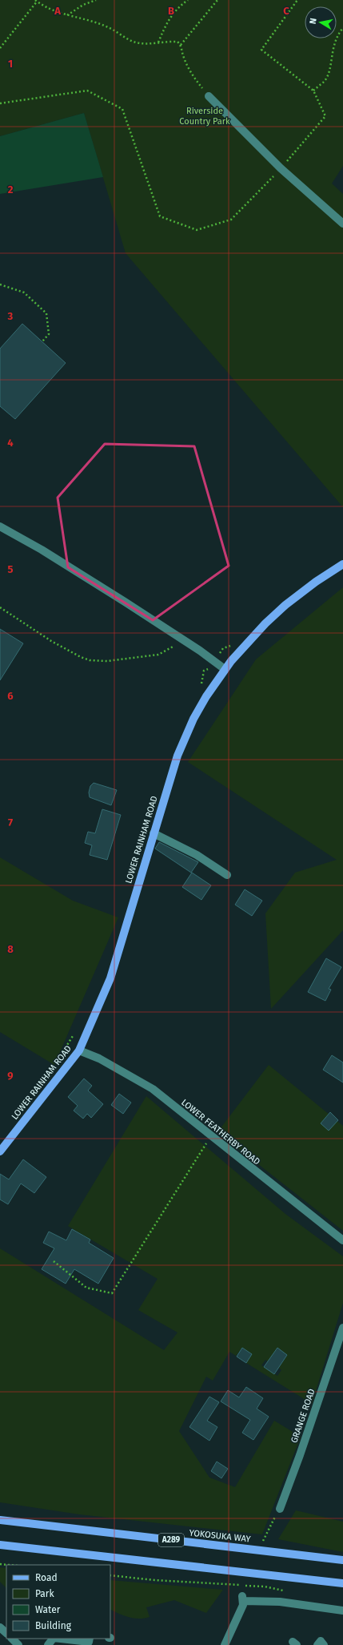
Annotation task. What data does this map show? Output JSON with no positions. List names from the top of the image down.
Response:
{
  "streets": {
    "main road": ["LOWER RAINHAM ROAD", "YOKOSUKA WAY", "A289"],
    "street": ["LOWER FEATHERBY ROAD", "GRANGE ROAD"]
  },
  "crossings": [
    ["LOWER RAINHAM ROAD", "LOWER FEATHERBY ROAD"]
  ],
  "parks": ["Riverside Country Park"],
  "legend": [
    "Road",
    "Park",
    "Water",
    "Building"
  ],
  "north": "left",
  "grid": {
    "columns": ["A", "B", "C"],
    "rows": [
      "1",
      "2",
      "3",
      "4",
      "5",
      "6",
      "7",
      "8",
      "9"
    ]
  }
}
